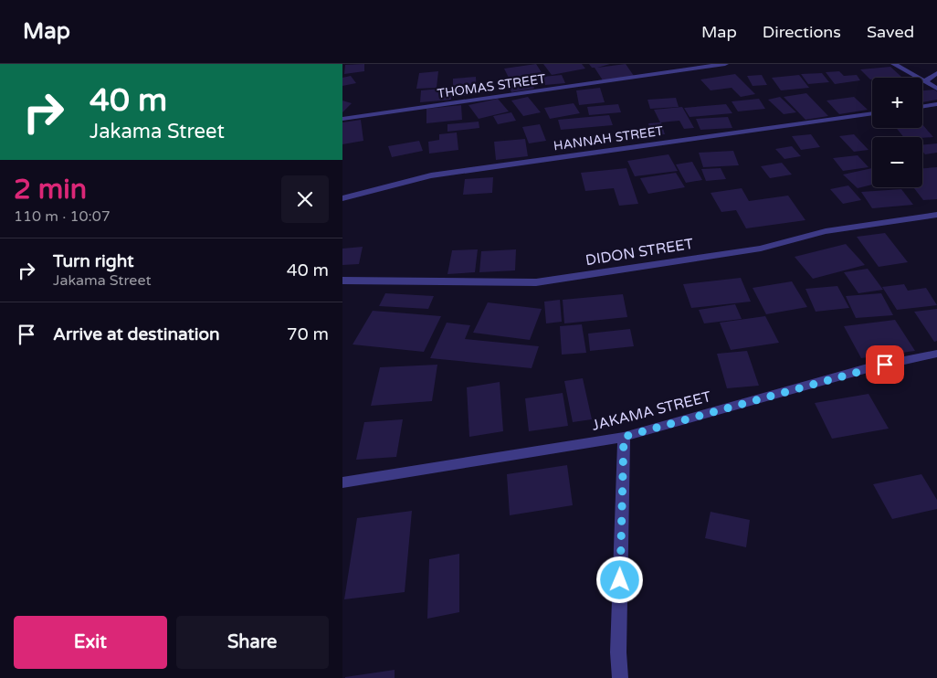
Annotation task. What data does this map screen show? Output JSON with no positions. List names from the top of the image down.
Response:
{
  "streets": {
    "street": [
      "THOMAS STREET",
      "HANNAH STREET",
      "DIDON STREET",
      "JAKAMA STREET"
    ]
  },
  "page": {
    "header": "Map",
    "nav": ["Map", "Directions", "Saved"],
    "turn": ["40 m", "Jakama Street"],
    "map_buttons": ["+", "−"],
    "heading": ["2 min", "110 m · 10:07"],
    "list": [
      {
        "name": "Turn right",
        "note": "Jakama Street",
        "value": "40 m"
      },
      {
        "name": "Arrive at destination",
        "value": "70 m"
      }
    ],
    "buttons": ["Exit", "Share"]
  }
}
